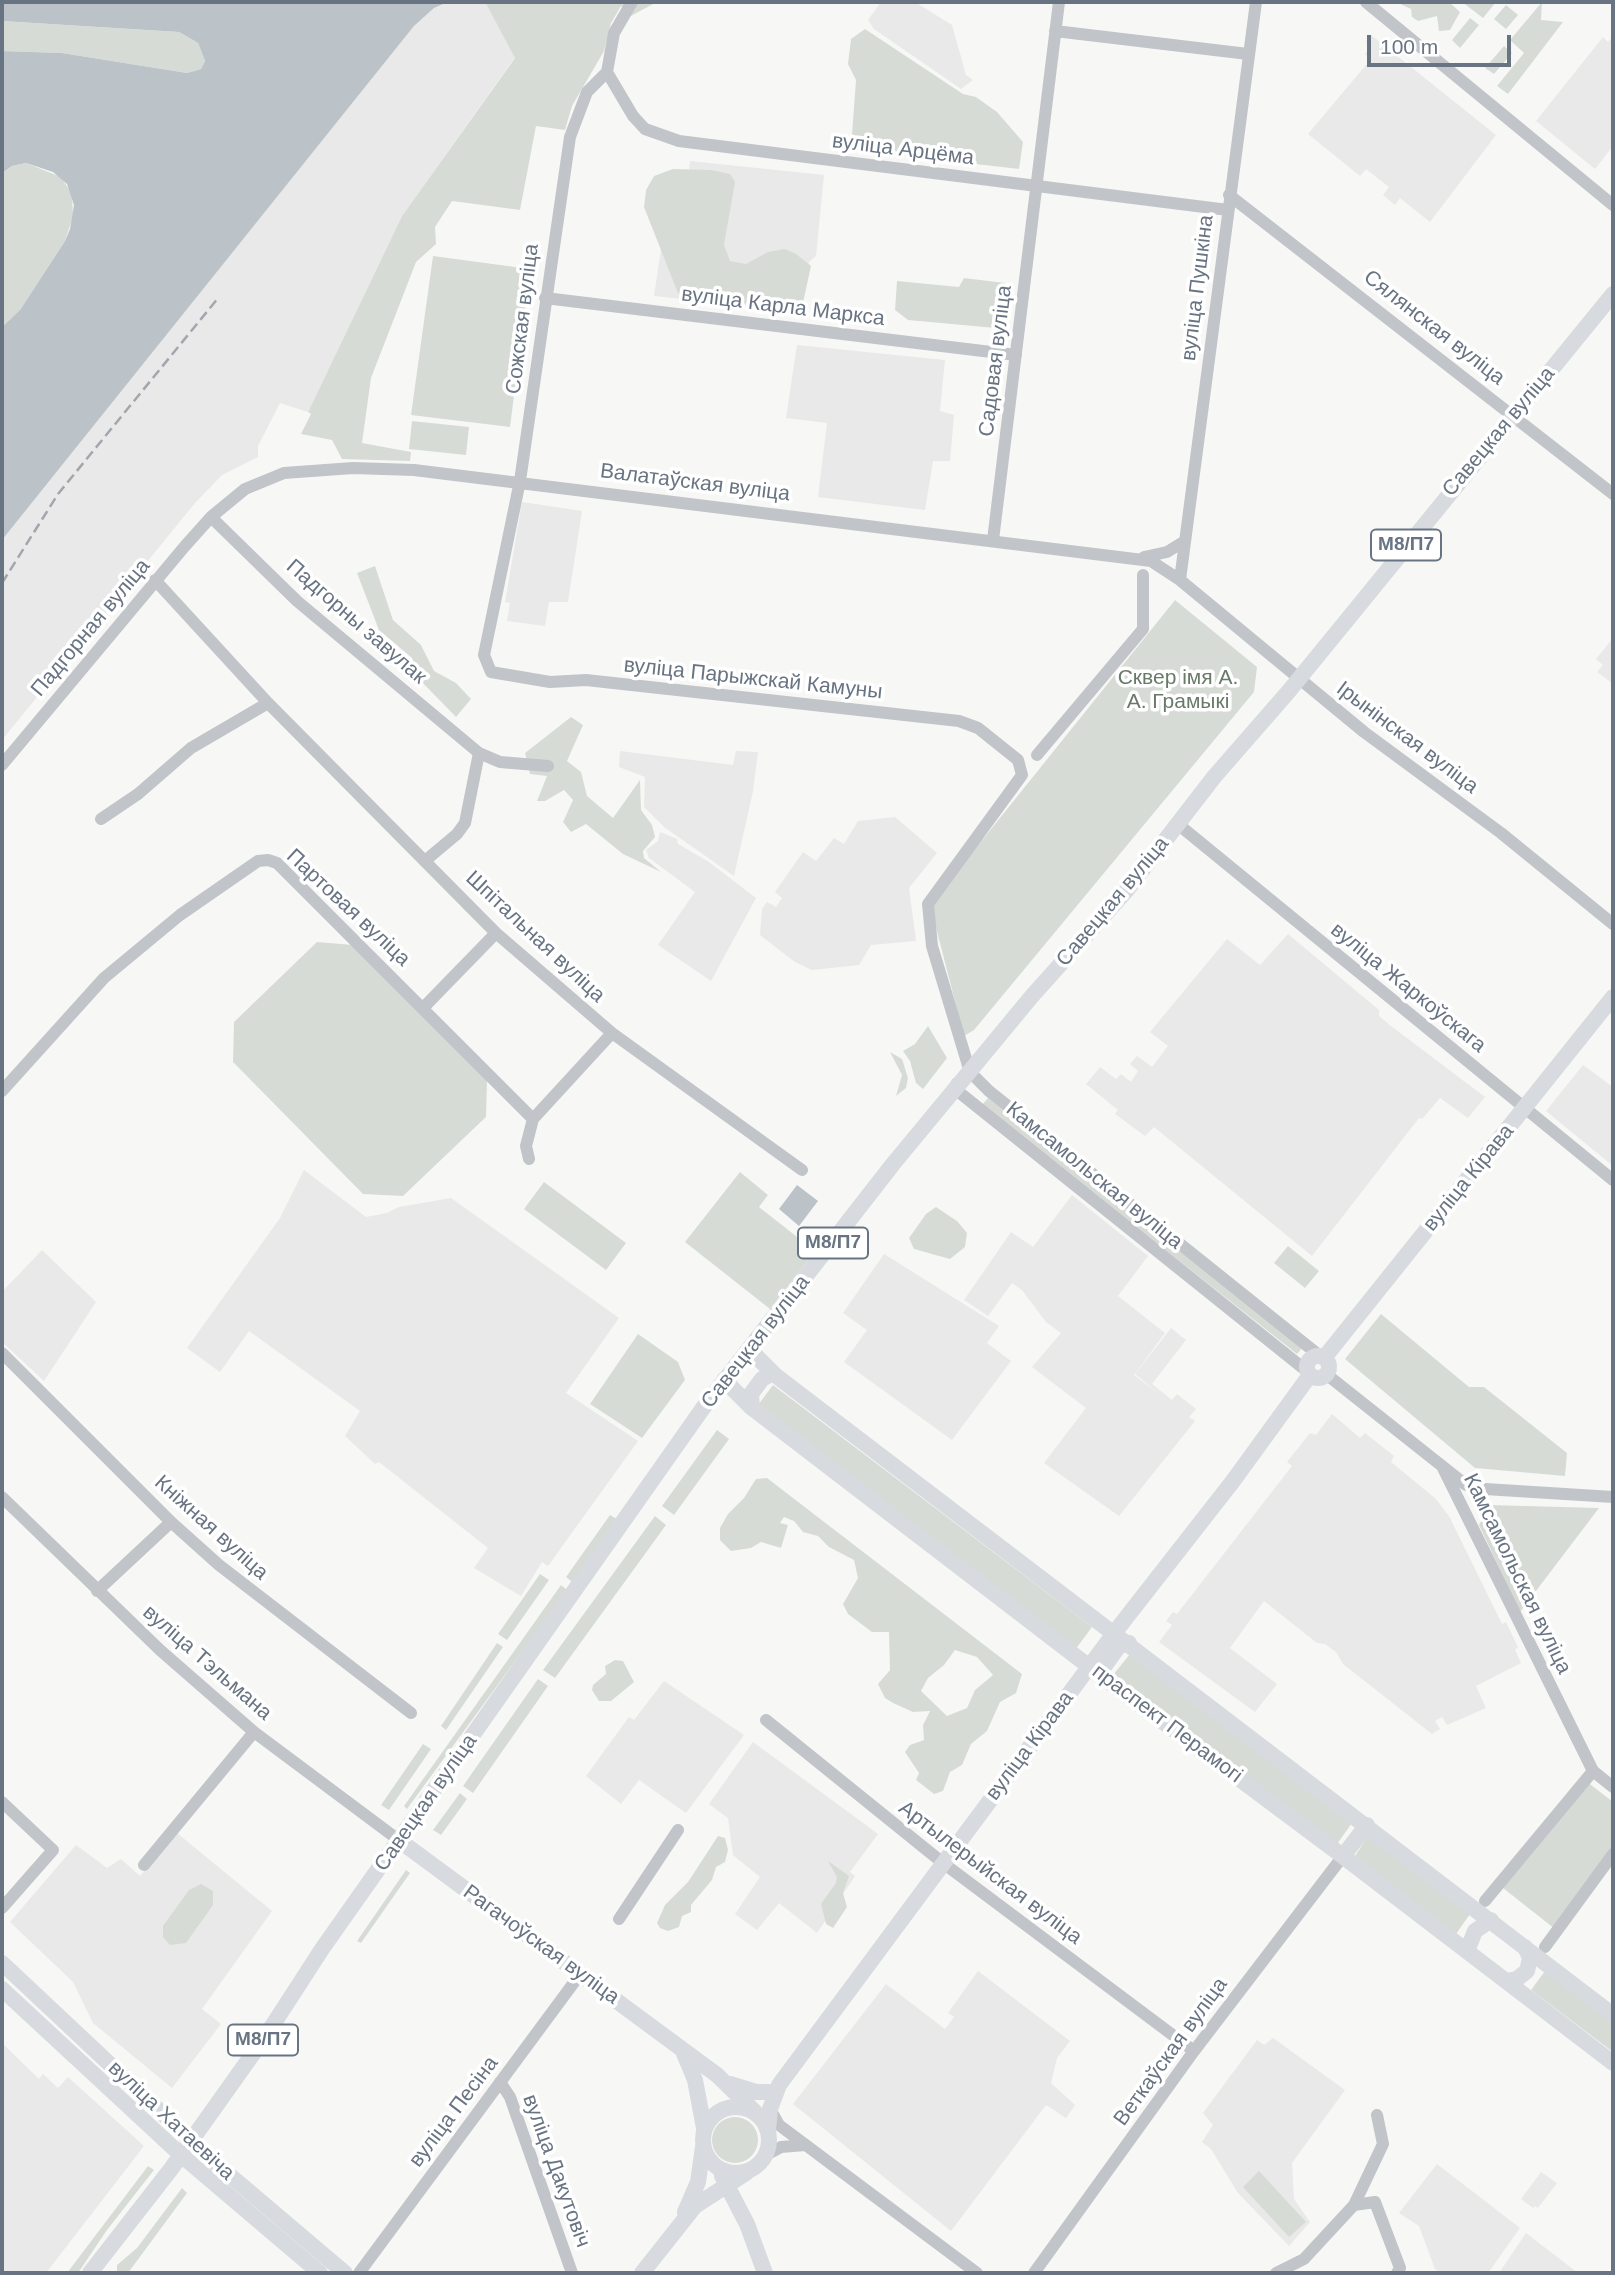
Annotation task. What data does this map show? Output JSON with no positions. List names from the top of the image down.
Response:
{
  "streets": {
    "main road": [
      "Савецкая вуліца",
      "М8/П7",
      "вуліца Кірава",
      "праспект Перамогі",
      "Рагачоўская вуліца",
      "вуліца Хатаевіча"
    ],
    "street": [
      "вуліца Арцёма",
      "вуліца Пушкіна",
      "вуліца Карла Маркса",
      "Сожская вуліца",
      "Сялянская вуліца",
      "Садовая вуліца",
      "Валатаўская вуліца",
      "Падгорны завулак",
      "Падгорная вуліца",
      "вуліца Парыжскай Камуны",
      "Ірынінская вуліца",
      "Партовая вуліца",
      "Шпітальная вуліца",
      "вуліца Жаркоўскага",
      "Камсамольская вуліца",
      "Кніжная вуліца",
      "вуліца Тэльмана",
      "Артылерыйская вуліца",
      "Веткаўская вуліца",
      "вуліца Песіна",
      "вуліца Дакутовіч"
    ]
  },
  "crossings": [
    ["вуліца Арцёма", "вуліца Пушкіна"],
    ["вуліца Арцёма", "Сожская вуліца"],
    ["вуліца Арцёма", "Садовая вуліца"],
    ["вуліца Пушкіна", "Сялянская вуліца"],
    ["вуліца Пушкіна", "Валатаўская вуліца"],
    ["вуліца Пушкіна", "Ірынінская вуліца"],
    ["вуліца Карла Маркса", "Сожская вуліца"],
    ["вуліца Карла Маркса", "Садовая вуліца"],
    ["Сожская вуліца", "Валатаўская вуліца"],
    ["Сожская вуліца", "вуліца Парыжскай Камуны"],
    ["Сялянская вуліца", "Савецкая вуліца"],
    ["Садовая вуліца", "Валатаўская вуліца"],
    ["Савецкая вуліца", "Ірынінская вуліца"],
    ["Савецкая вуліца", "вуліца Жаркоўскага"],
    ["Савецкая вуліца", "Камсамольская вуліца"],
    ["Савецкая вуліца", "вуліца Тэльмана"],
    ["Савецкая вуліца", "праспект Перамогі"],
    ["Савецкая вуліца", "Рагачоўская вуліца"],
    ["Савецкая вуліца", "вуліца Хатаевіча"],
    ["Валатаўская вуліца", "Падгорны завулак"],
    ["Валатаўская вуліца", "Падгорная вуліца"],
    ["Валатаўская вуліца", "Ірынінская вуліца"],
    ["Падгорны завулак", "Падгорная вуліца"],
    ["Падгорная вуліца", "Шпітальная вуліца"],
    ["вуліца Жаркоўскага", "вуліца Кірава"],
    ["Камсамольская вуліца", "вуліца Кірава"],
    ["вуліца Кірава", "праспект Перамогі"],
    ["вуліца Кірава", "Артылерыйская вуліца"],
    ["вуліца Кірава", "Рагачоўская вуліца"],
    ["вуліца Тэльмана", "Рагачоўская вуліца"],
    ["праспект Перамогі", "Веткаўская вуліца"],
    ["Артылерыйская вуліца", "Веткаўская вуліца"],
    ["Рагачоўская вуліца", "вуліца Песіна"],
    ["вуліца Песіна", "вуліца Дакутовіч"]
  ],
  "parks": ["Сквер імя А. А. Грамыкі"],
  "scale_bar": "100 m"
}
